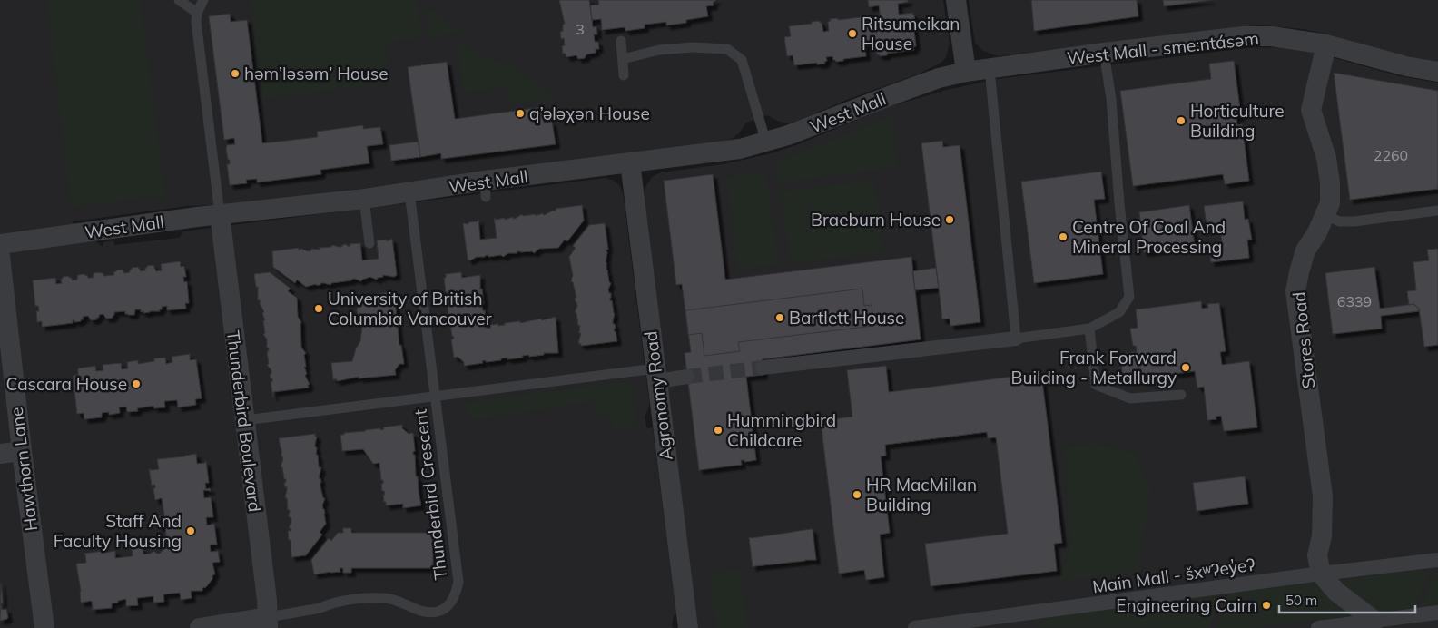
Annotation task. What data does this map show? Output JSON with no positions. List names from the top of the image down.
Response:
{
  "streets": {
    "street": [
      "West Mall - sme:ntásəm",
      "West Mall",
      "Stores Road",
      "Agronomy Road",
      "Thunderbird Boulevard",
      "Hawthorn Lane",
      "Main Mall - šxʷʔey̓eʔ"
    ],
    "lane": ["Thunderbird Crescent"]
  },
  "crossings": [
    ["West Mall - sme:ntásəm", "West Mall"],
    ["West Mall - sme:ntásəm", "Stores Road"],
    ["West Mall", "Agronomy Road"],
    ["West Mall", "Thunderbird Boulevard"],
    ["West Mall", "Thunderbird Crescent"],
    ["Stores Road", "Main Mall - šxʷʔey̓eʔ"],
    ["Thunderbird Boulevard", "Thunderbird Crescent"]
  ],
  "places": [
    "Ritsumeikan House",
    "həm’ləsəm’ House",
    "q’ələχən House",
    "Horticulture Building",
    "Braeburn House",
    "Centre Of Coal And Mineral Processing",
    "University of British Columbia Vancouver",
    "Bartlett House",
    "Frank Forward Building - Metallurgy",
    "Cascara House",
    "Hummingbird Childcare",
    "HR MacMillan Building",
    "Staff And Faculty Housing",
    "Engineering Cairn"
  ],
  "house_numbers": ["3", "2260", "6339"],
  "scale_bar": "50 m"
}
